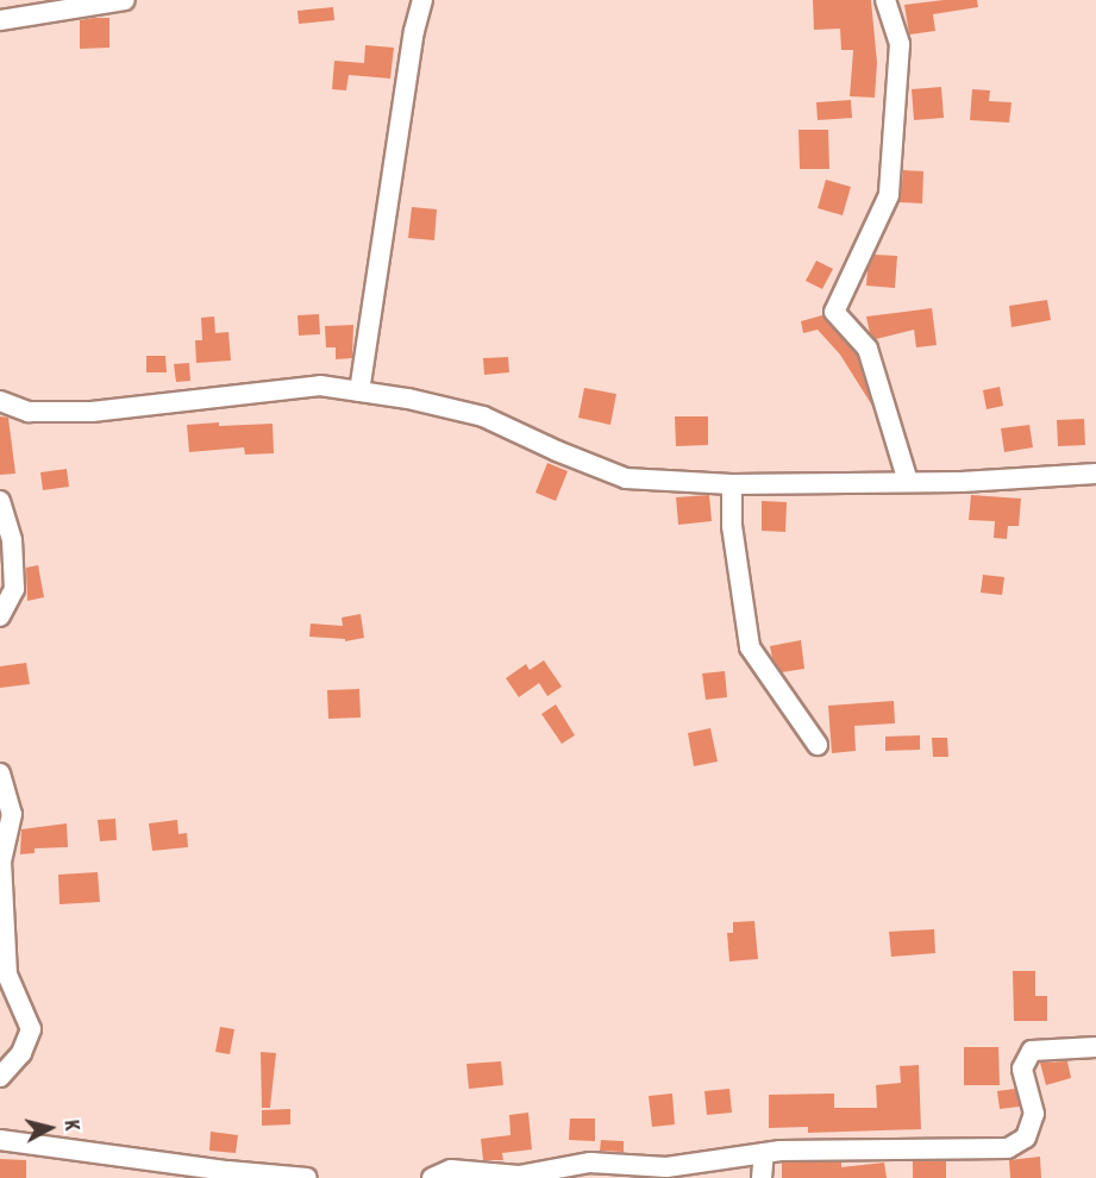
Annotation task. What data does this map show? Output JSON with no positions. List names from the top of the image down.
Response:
{
  "north": "right"
}
